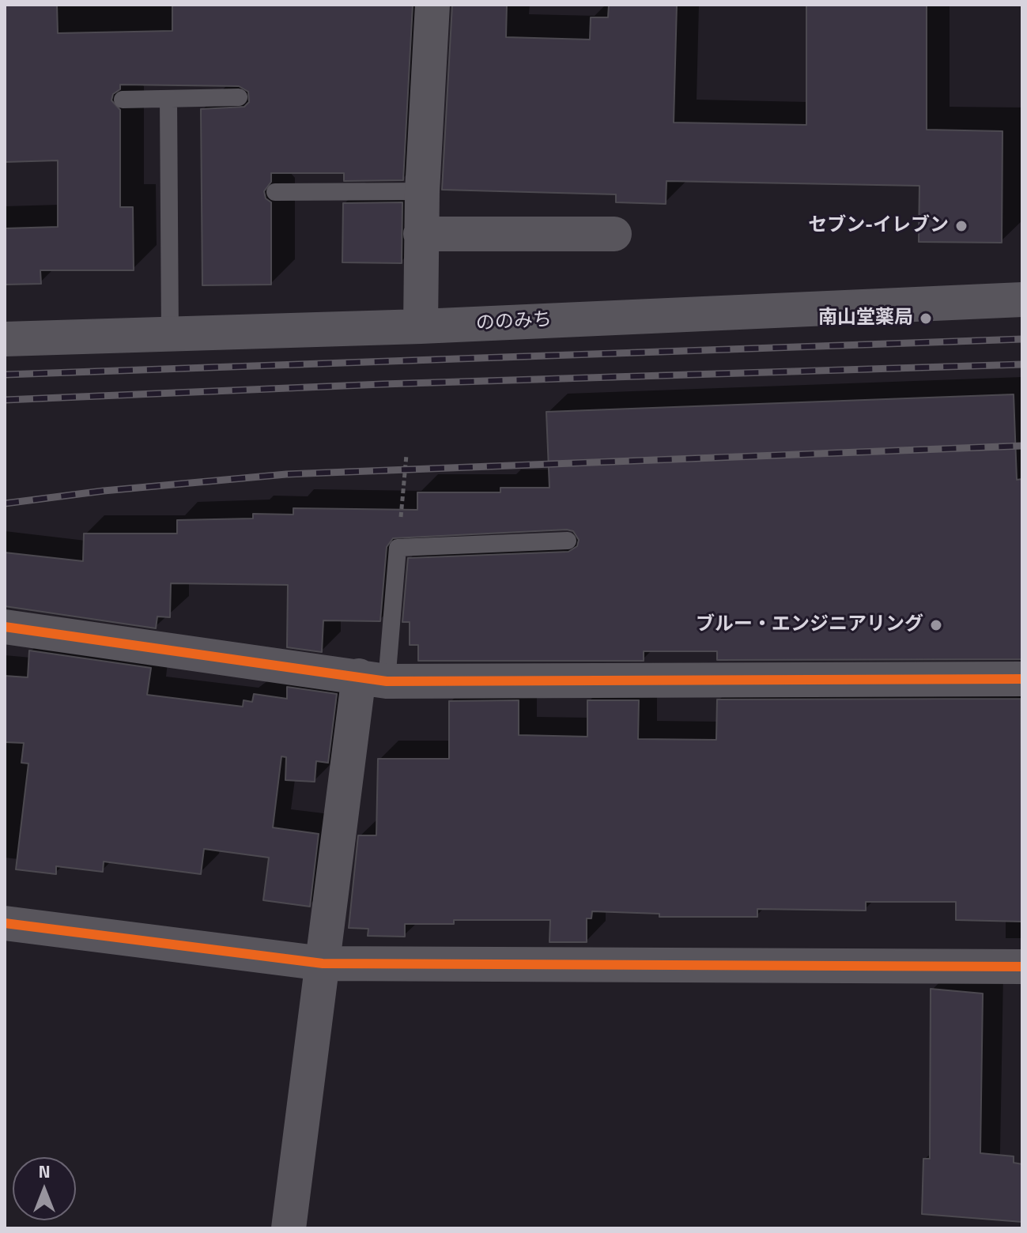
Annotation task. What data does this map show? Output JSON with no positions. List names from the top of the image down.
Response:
{
  "streets": {
    "street": ["ののみち"]
  },
  "places": ["セブン-イレブン", "南山堂薬局", "ブルー・エンジニアリング"],
  "north": "top"
}
